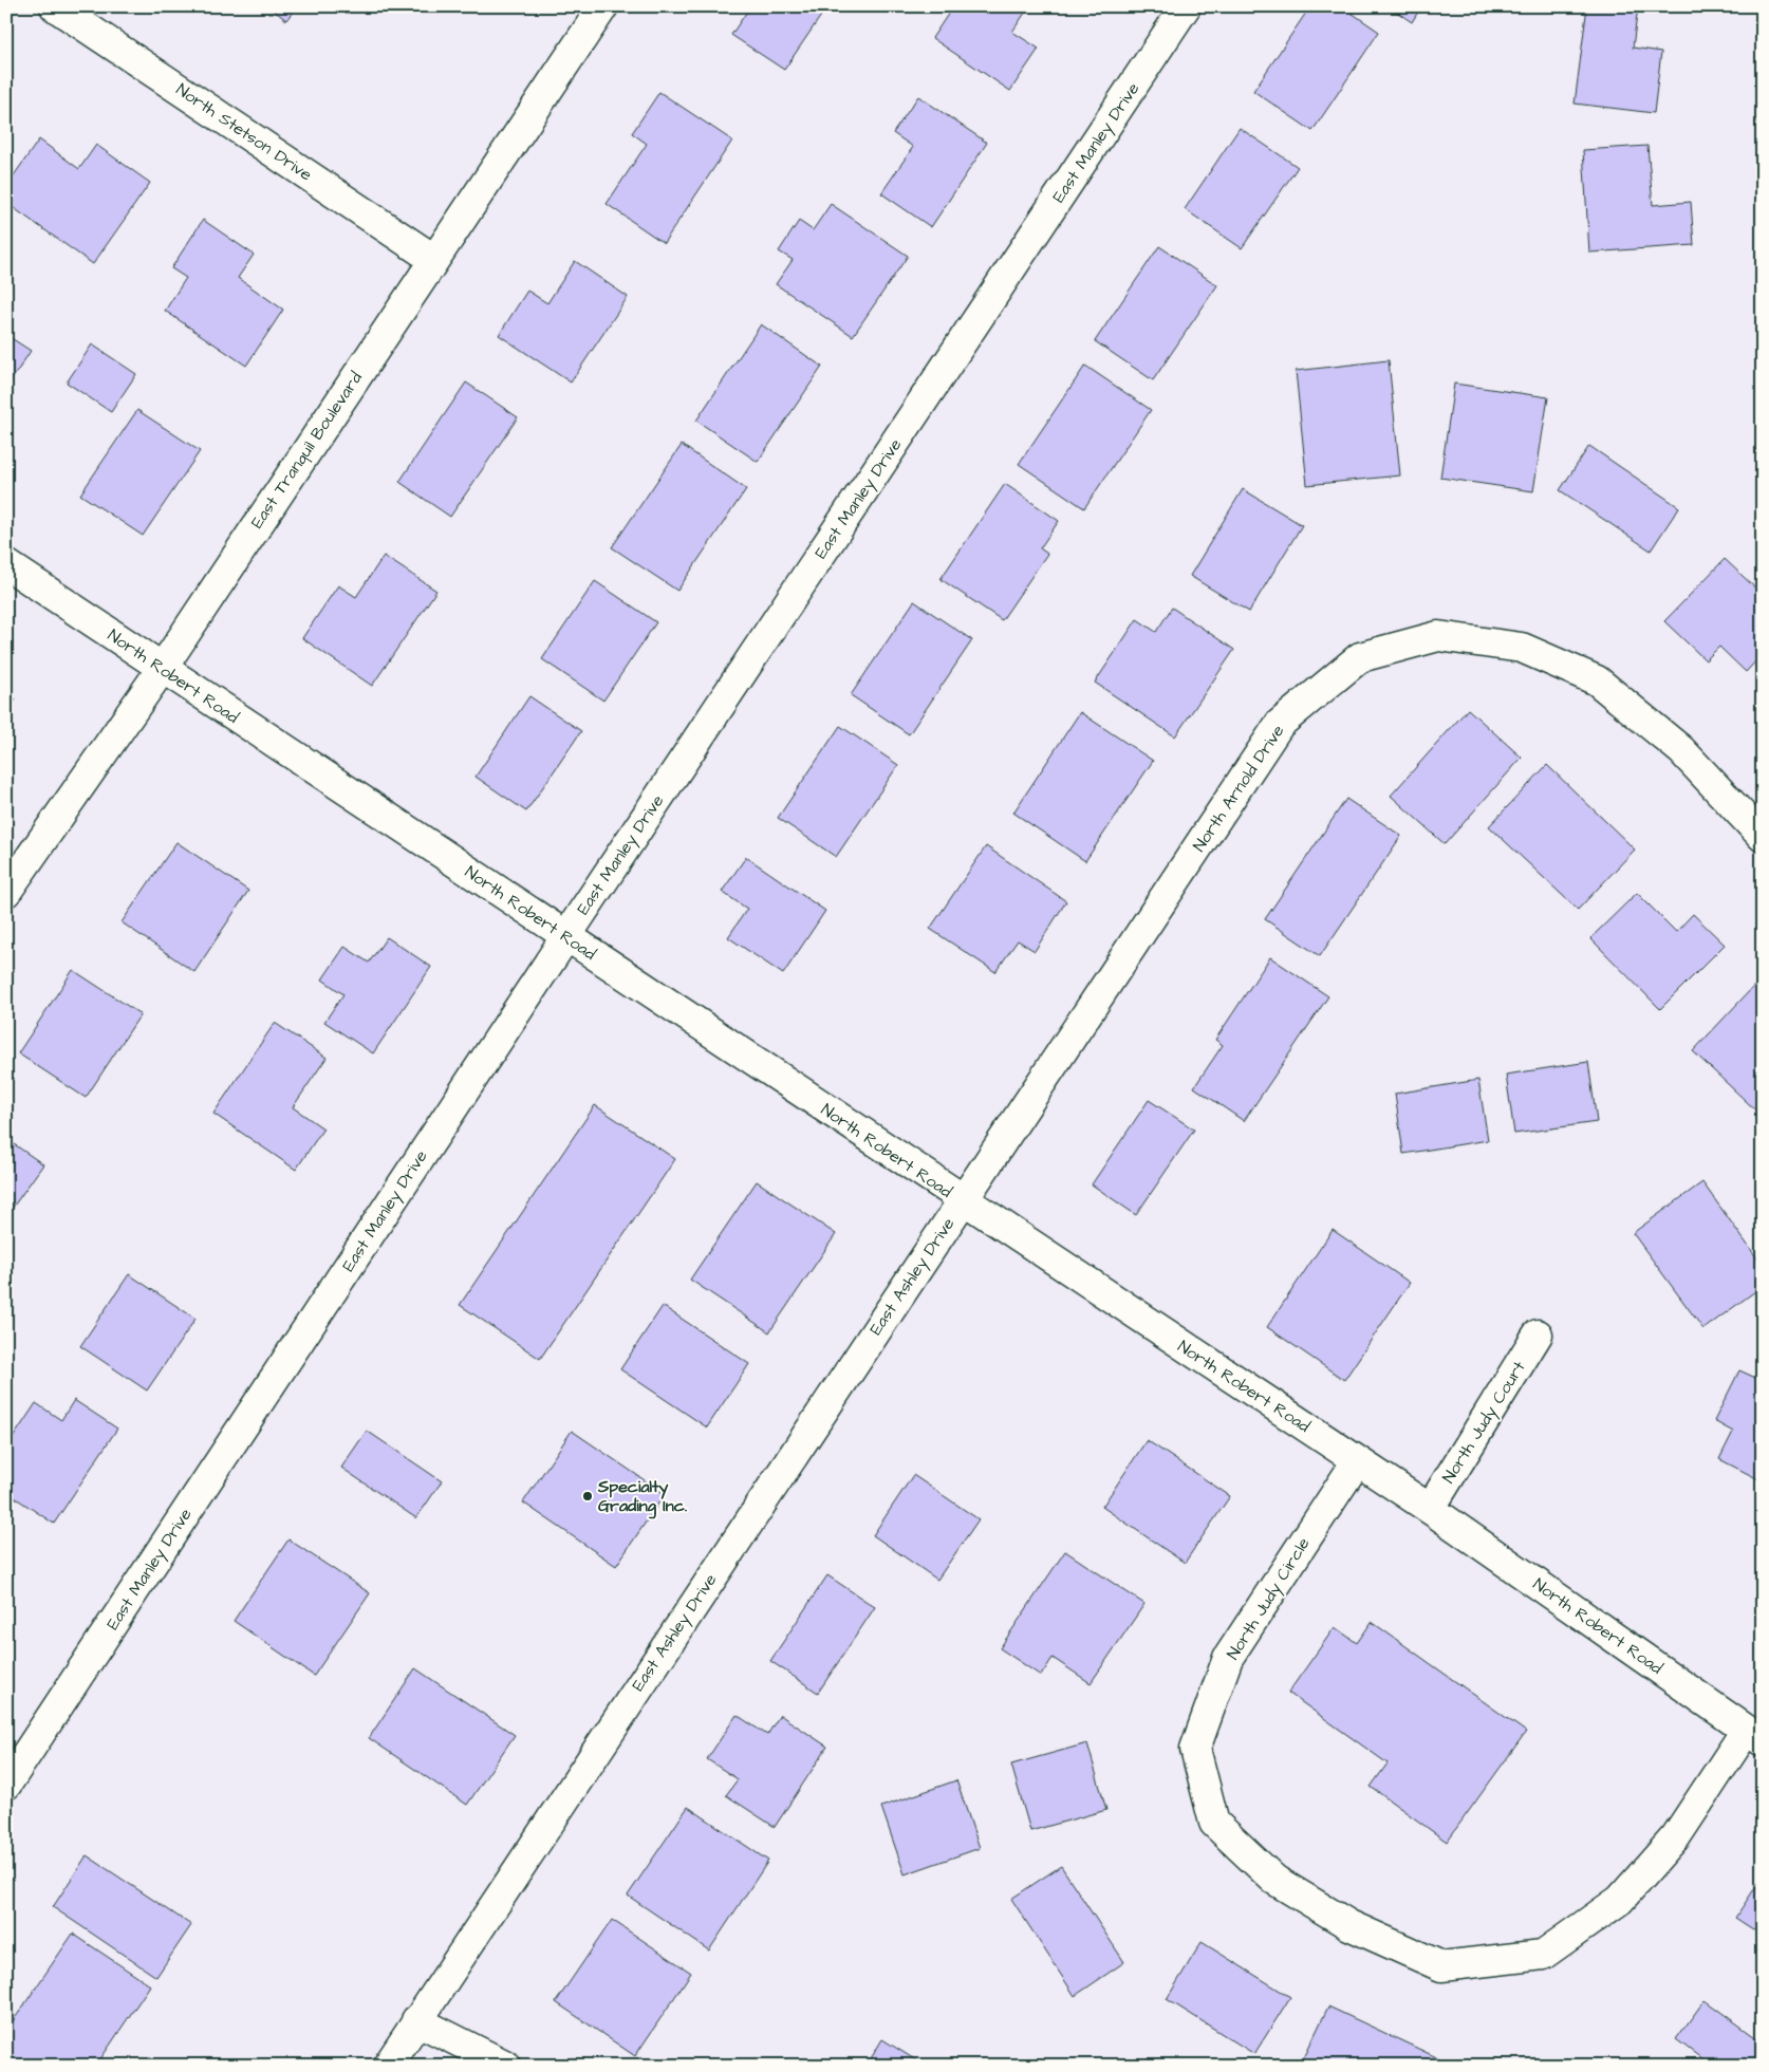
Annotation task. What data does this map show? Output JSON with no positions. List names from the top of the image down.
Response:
{
  "streets": {
    "street": [
      "North Stetson Drive",
      "East Manley Drive",
      "East Tranquil Boulevard",
      "North Robert Road",
      "North Arnold Drive",
      "East Ashley Drive",
      "North Judy Court",
      "North Judy Circle"
    ]
  },
  "crossings": [
    ["North Stetson Drive", "East Tranquil Boulevard"],
    ["East Manley Drive", "North Robert Road"],
    ["East Tranquil Boulevard", "North Robert Road"],
    ["North Robert Road", "North Arnold Drive"],
    ["North Robert Road", "East Ashley Drive"],
    ["North Robert Road", "North Judy Court"],
    ["North Robert Road", "North Judy Circle"],
    ["North Arnold Drive", "East Ashley Drive"]
  ],
  "places": ["Specialty Grading Inc."]
}
